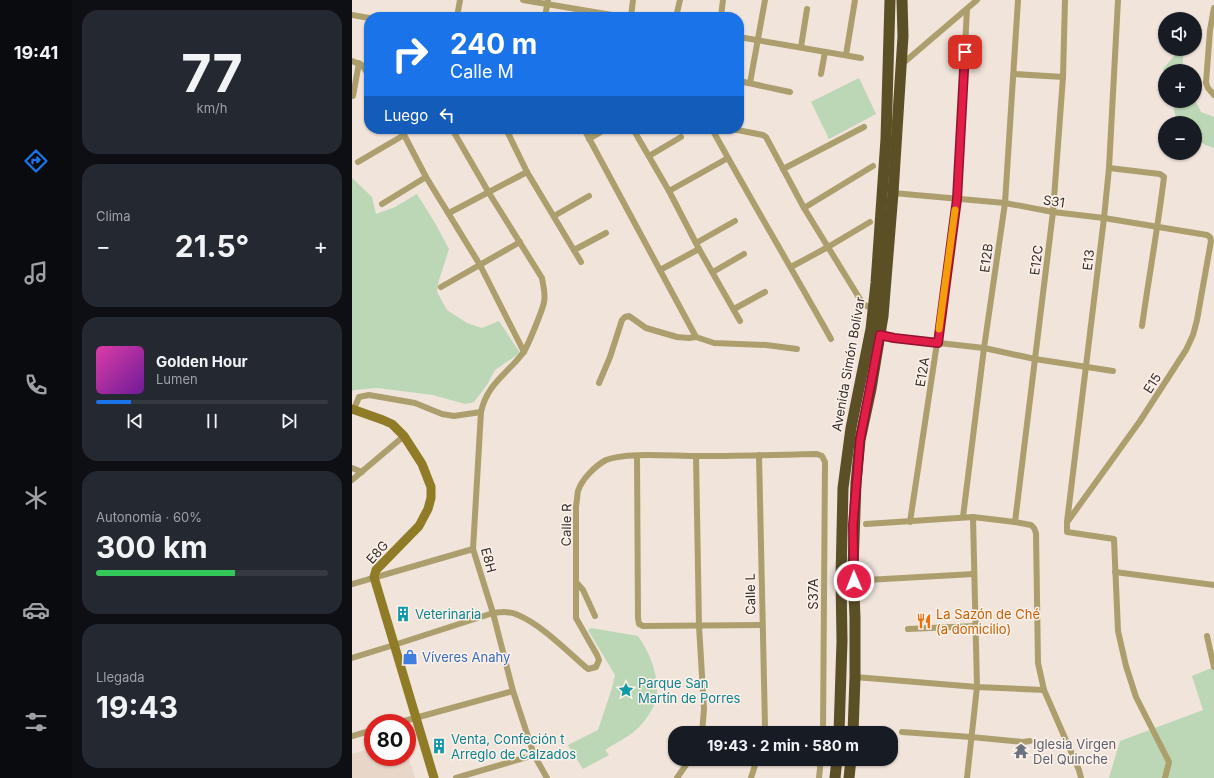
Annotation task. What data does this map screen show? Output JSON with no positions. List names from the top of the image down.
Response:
{
  "streets": {
    "highway": ["Avenida Simón Bolívar"],
    "street": [
      "S31",
      "E12B",
      "E12C",
      "E13",
      "E12A",
      "E15",
      "Calle R",
      "E8G",
      "E8H",
      "Calle L",
      "S37A"
    ]
  },
  "crossings": [
    ["S31", "E12B"],
    ["S31", "E12C"],
    ["S31", "E13"],
    ["S31", "Avenida Simón Bolívar"],
    ["S31", "E12A"],
    ["S31", "E15"],
    ["E13", "E15"],
    ["Calle R", "E8H"],
    ["Calle R", "Calle L"],
    ["Calle R", "S37A"]
  ],
  "places": {
    "building": ["Veterinaria", "Venta, Confeción t Arreglo de Calzados"],
    "restaurant": ["La Sazón de Ché (a domicilio)"],
    "shop": ["Víveres Anahy"],
    "place": ["Parque San Martín de Porres"],
    "temple": ["Iglesia Virgen Del Quinche"]
  },
  "page": {
    "tabs": "19:41",
    "tile": [
      ["77", "km/h"],
      "Clima",
      ["Autonomía · 60%", "300 km"],
      ["Llegada", "19:43"]
    ],
    "map_buttons": ["+", "−"],
    "turn": ["240 m", "Calle M"],
    "then": "Luego",
    "heat": ["−", "21.5°", "+"],
    "song": ["Golden Hour", "Lumen"],
    "limit": "80",
    "trip": "19:43 · 2 min · 580 m"
  }
}
